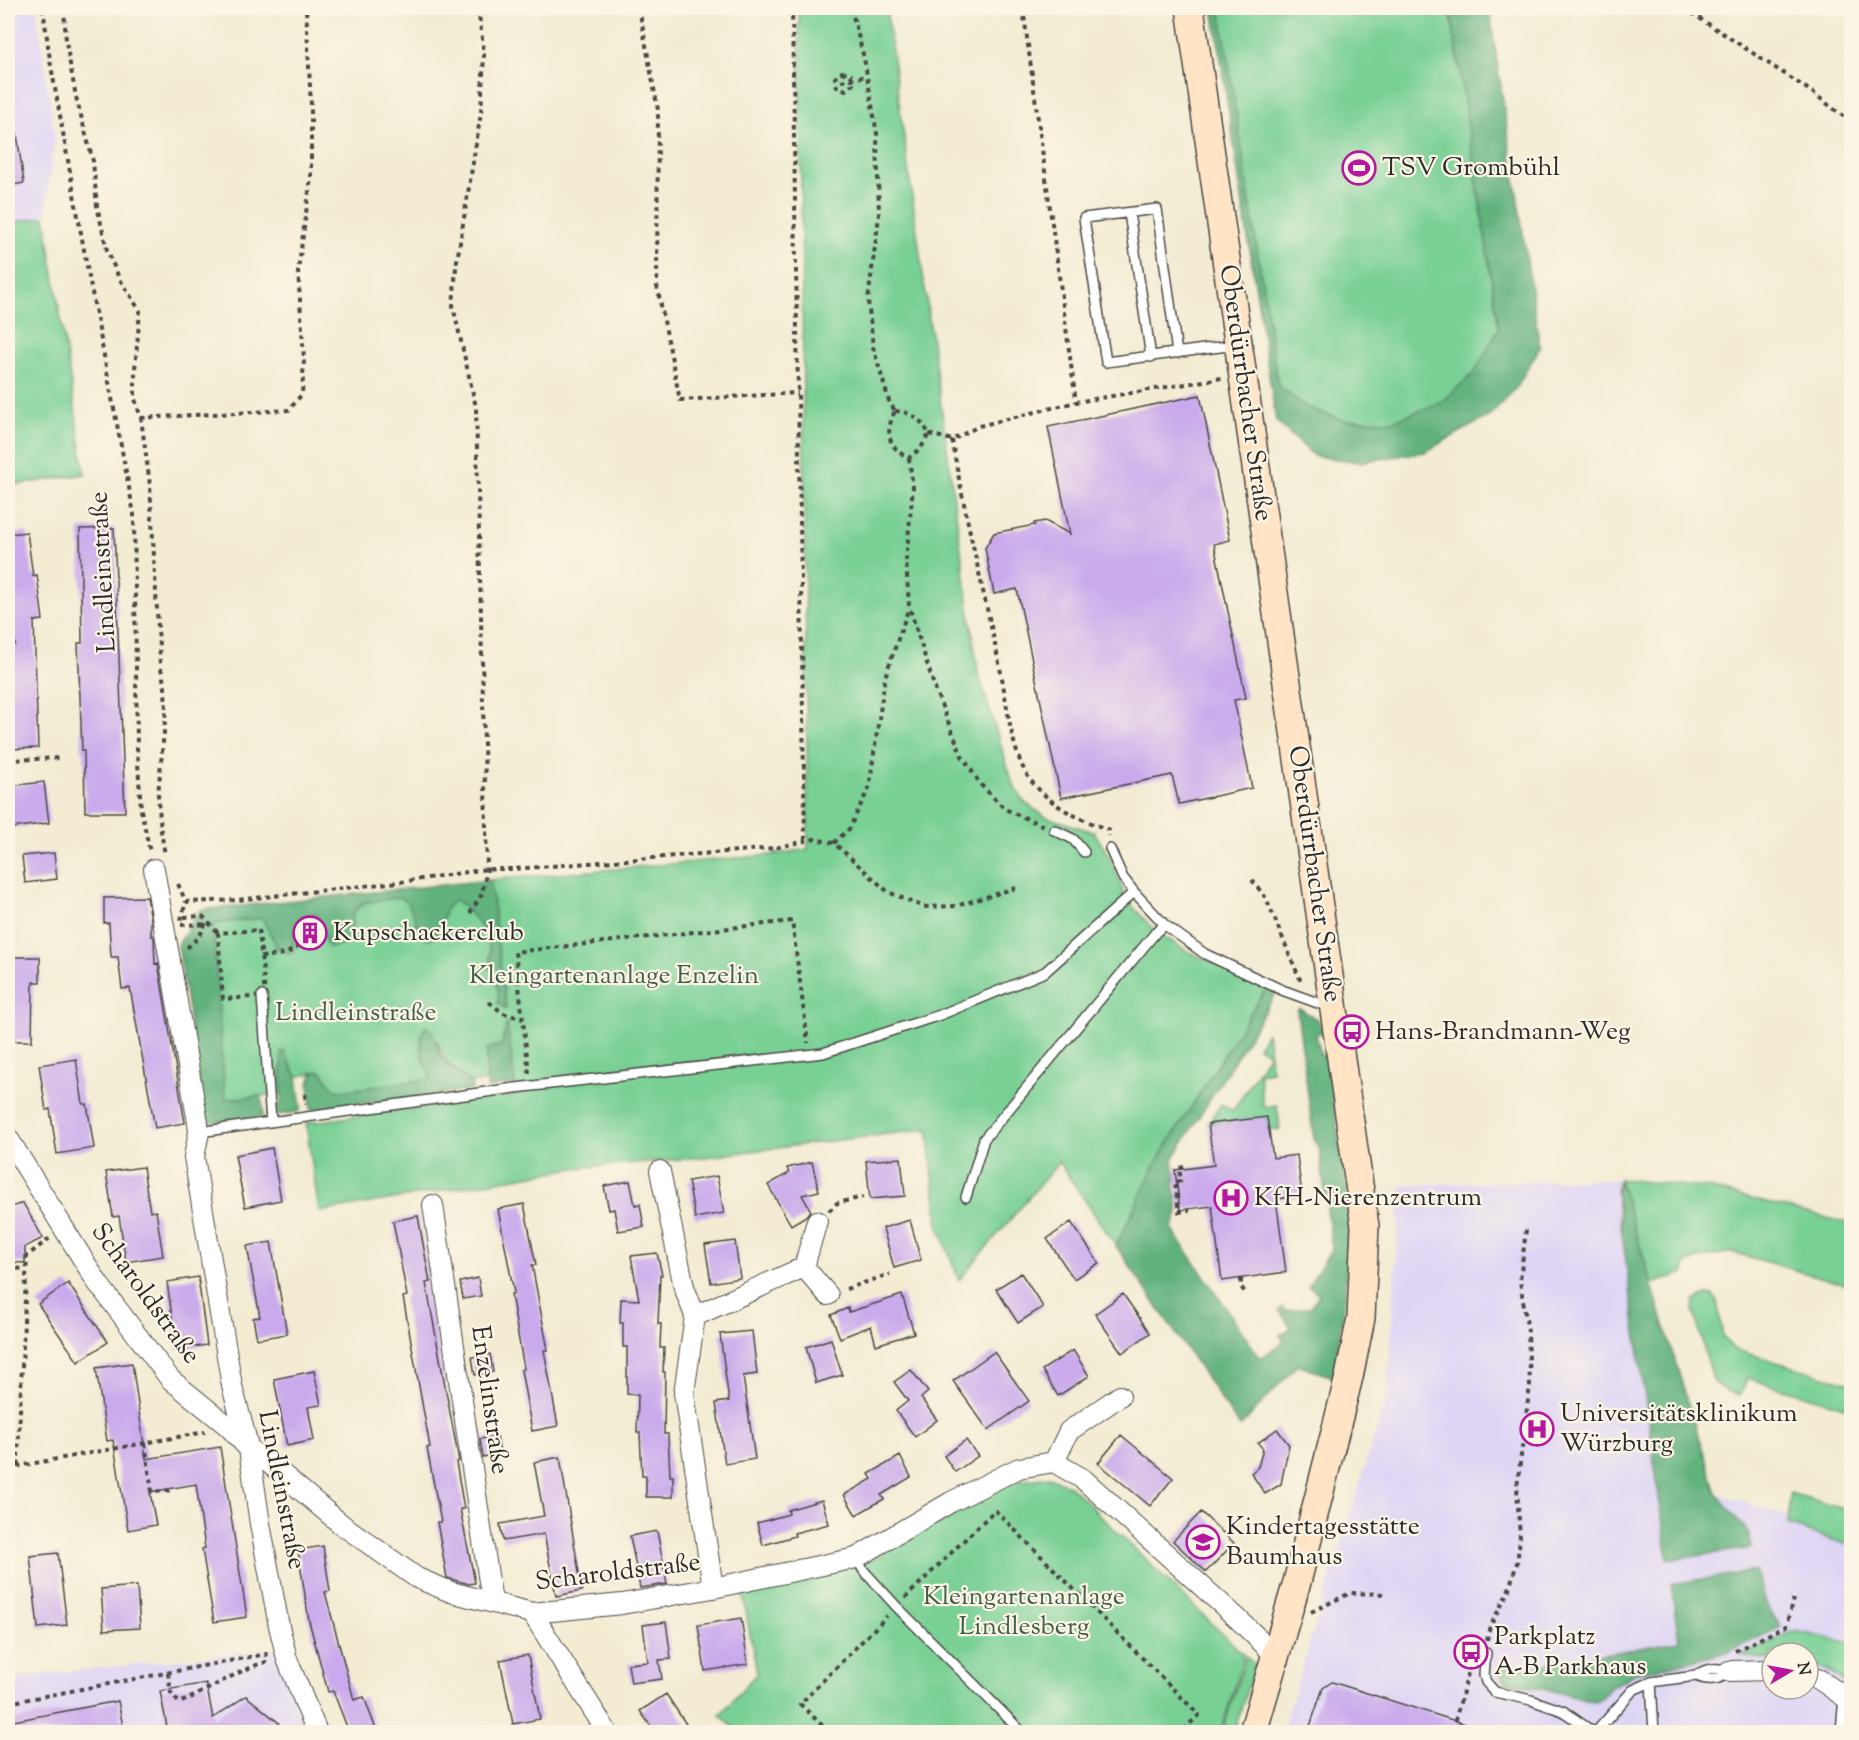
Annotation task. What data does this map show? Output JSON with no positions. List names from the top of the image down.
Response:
{
  "streets": {
    "street": [
      "Oberdürrbacher Straße",
      "Lindleinstraße",
      "Scharoldstraße",
      "Enzelinstraße"
    ]
  },
  "crossings": [
    ["Lindleinstraße", "Scharoldstraße"],
    ["Scharoldstraße", "Enzelinstraße"]
  ],
  "parks": ["Kleingartenanlage Enzelin", "Lindleinstraße", "Kleingartenanlage Lindlesberg"],
  "places": {
    "sports": ["TSV Grombühl"],
    "building": ["Kupschackerclub"],
    "bus stop": ["Hans-Brandmann-Weg", "Parkplatz A-B Parkhaus"],
    "hospital": ["KfH-Nierenzentrum", "Universitätsklinikum Würzburg"],
    "school or university": ["Kindertagesstätte Baumhaus"]
  },
  "north": "right"
}
